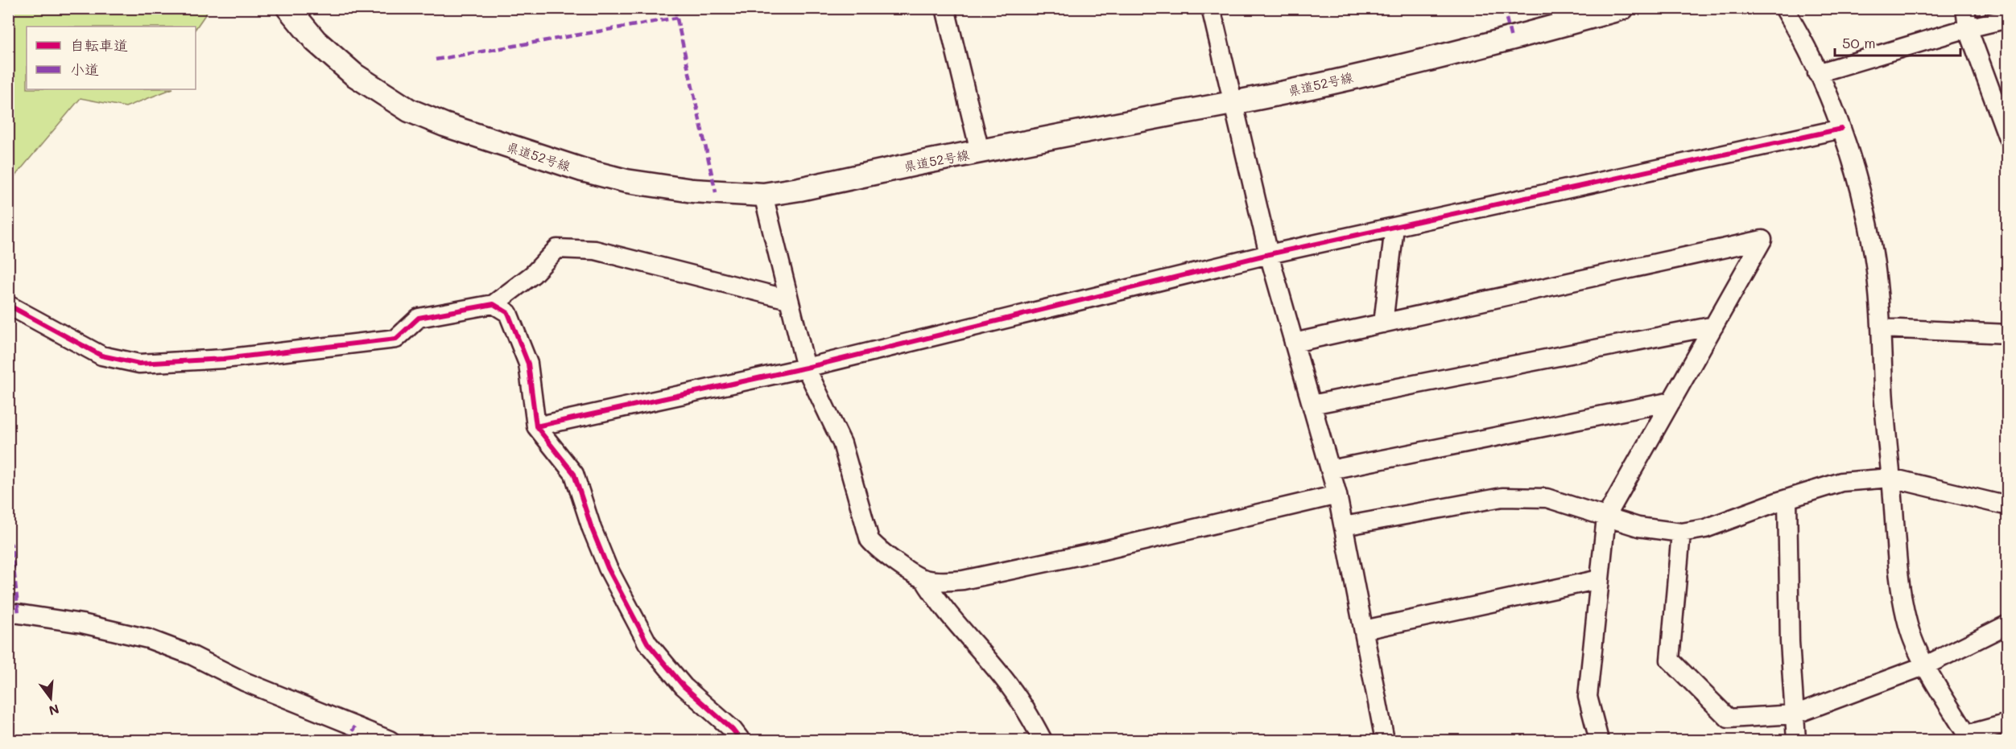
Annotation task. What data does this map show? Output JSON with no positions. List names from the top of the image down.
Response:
{
  "streets": {
    "main road": ["県道52号線"]
  },
  "legend": ["自転車道", "小道"],
  "scale_bar": "50 m",
  "north": "bottom"
}
